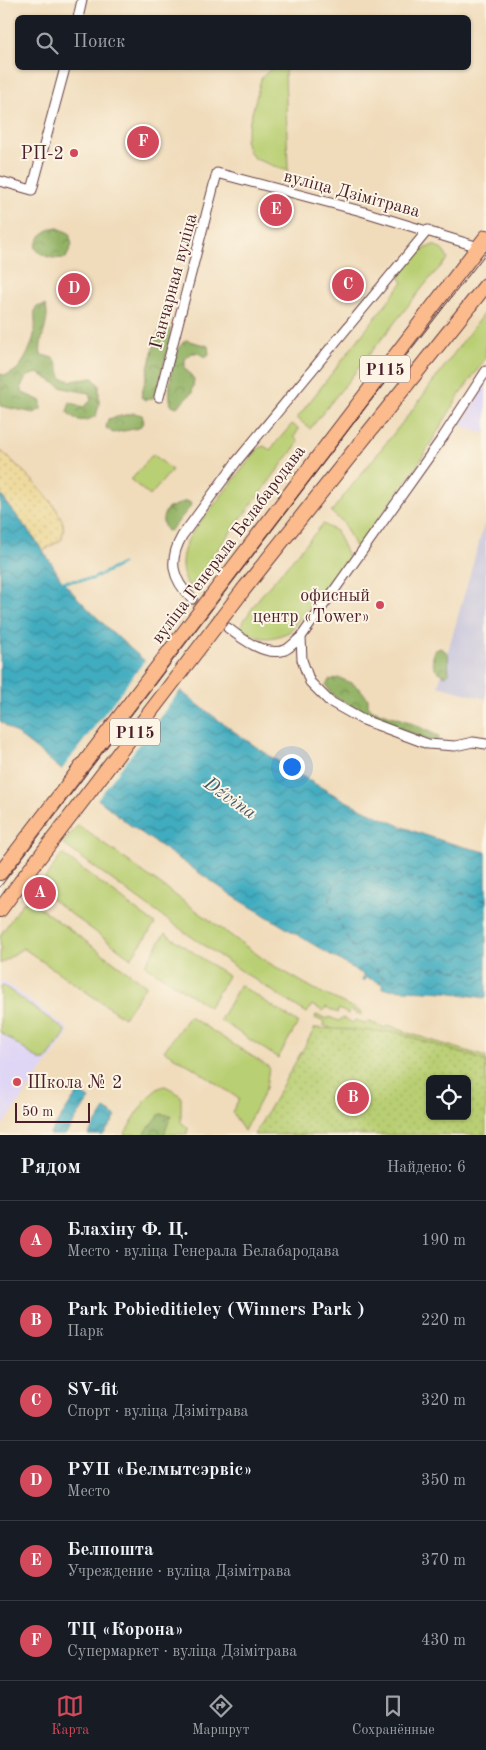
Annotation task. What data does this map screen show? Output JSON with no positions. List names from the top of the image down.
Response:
{
  "streets": {
    "main road": ["Р115", "вуліца Генерала Белабародава"],
    "street": ["вуліца Дзімітрава", "Ганчарная вуліца"]
  },
  "crossings": [
    ["вуліца Дзімітрава", "Ганчарная вуліца"],
    ["вуліца Дзімітрава", "вуліца Генерала Белабародава"]
  ],
  "water": ["Dźvina"],
  "places": ["РП-2", "офисный центр «Tower»", "Школа № 2"],
  "scale_bar": "50 m",
  "page": {
    "search": "Поиск",
    "pins": [
      "F",
      "E",
      "C",
      "D",
      "A",
      "B"
    ],
    "scale": "50 m",
    "heading": ["Рядом", "Найдено: 6"],
    "list": [
      {
        "mark": "A",
        "name": "Блахіну Ф. Ц.",
        "note": "Место · вуліца Генерала Белабародава",
        "value": "190 m"
      },
      {
        "mark": "B",
        "name": "Park Pobieditieley (Winners Park )",
        "note": "Парк",
        "value": "220 m"
      },
      {
        "mark": "C",
        "name": "SV-fit",
        "note": "Спорт · вуліца Дзімітрава",
        "value": "320 m"
      },
      {
        "mark": "D",
        "name": "РУП «Белмытсэрвіс»",
        "note": "Место",
        "value": "350 m"
      },
      {
        "mark": "E",
        "name": "Белпошта",
        "note": "Учреждение · вуліца Дзімітрава",
        "value": "370 m"
      },
      {
        "mark": "F",
        "name": "ТЦ «Корона»",
        "note": "Супермаркет · вуліца Дзімітрава",
        "value": "430 m"
      }
    ],
    "nav": ["Карта", "Маршрут", "Сохранённые"]
  }
}
